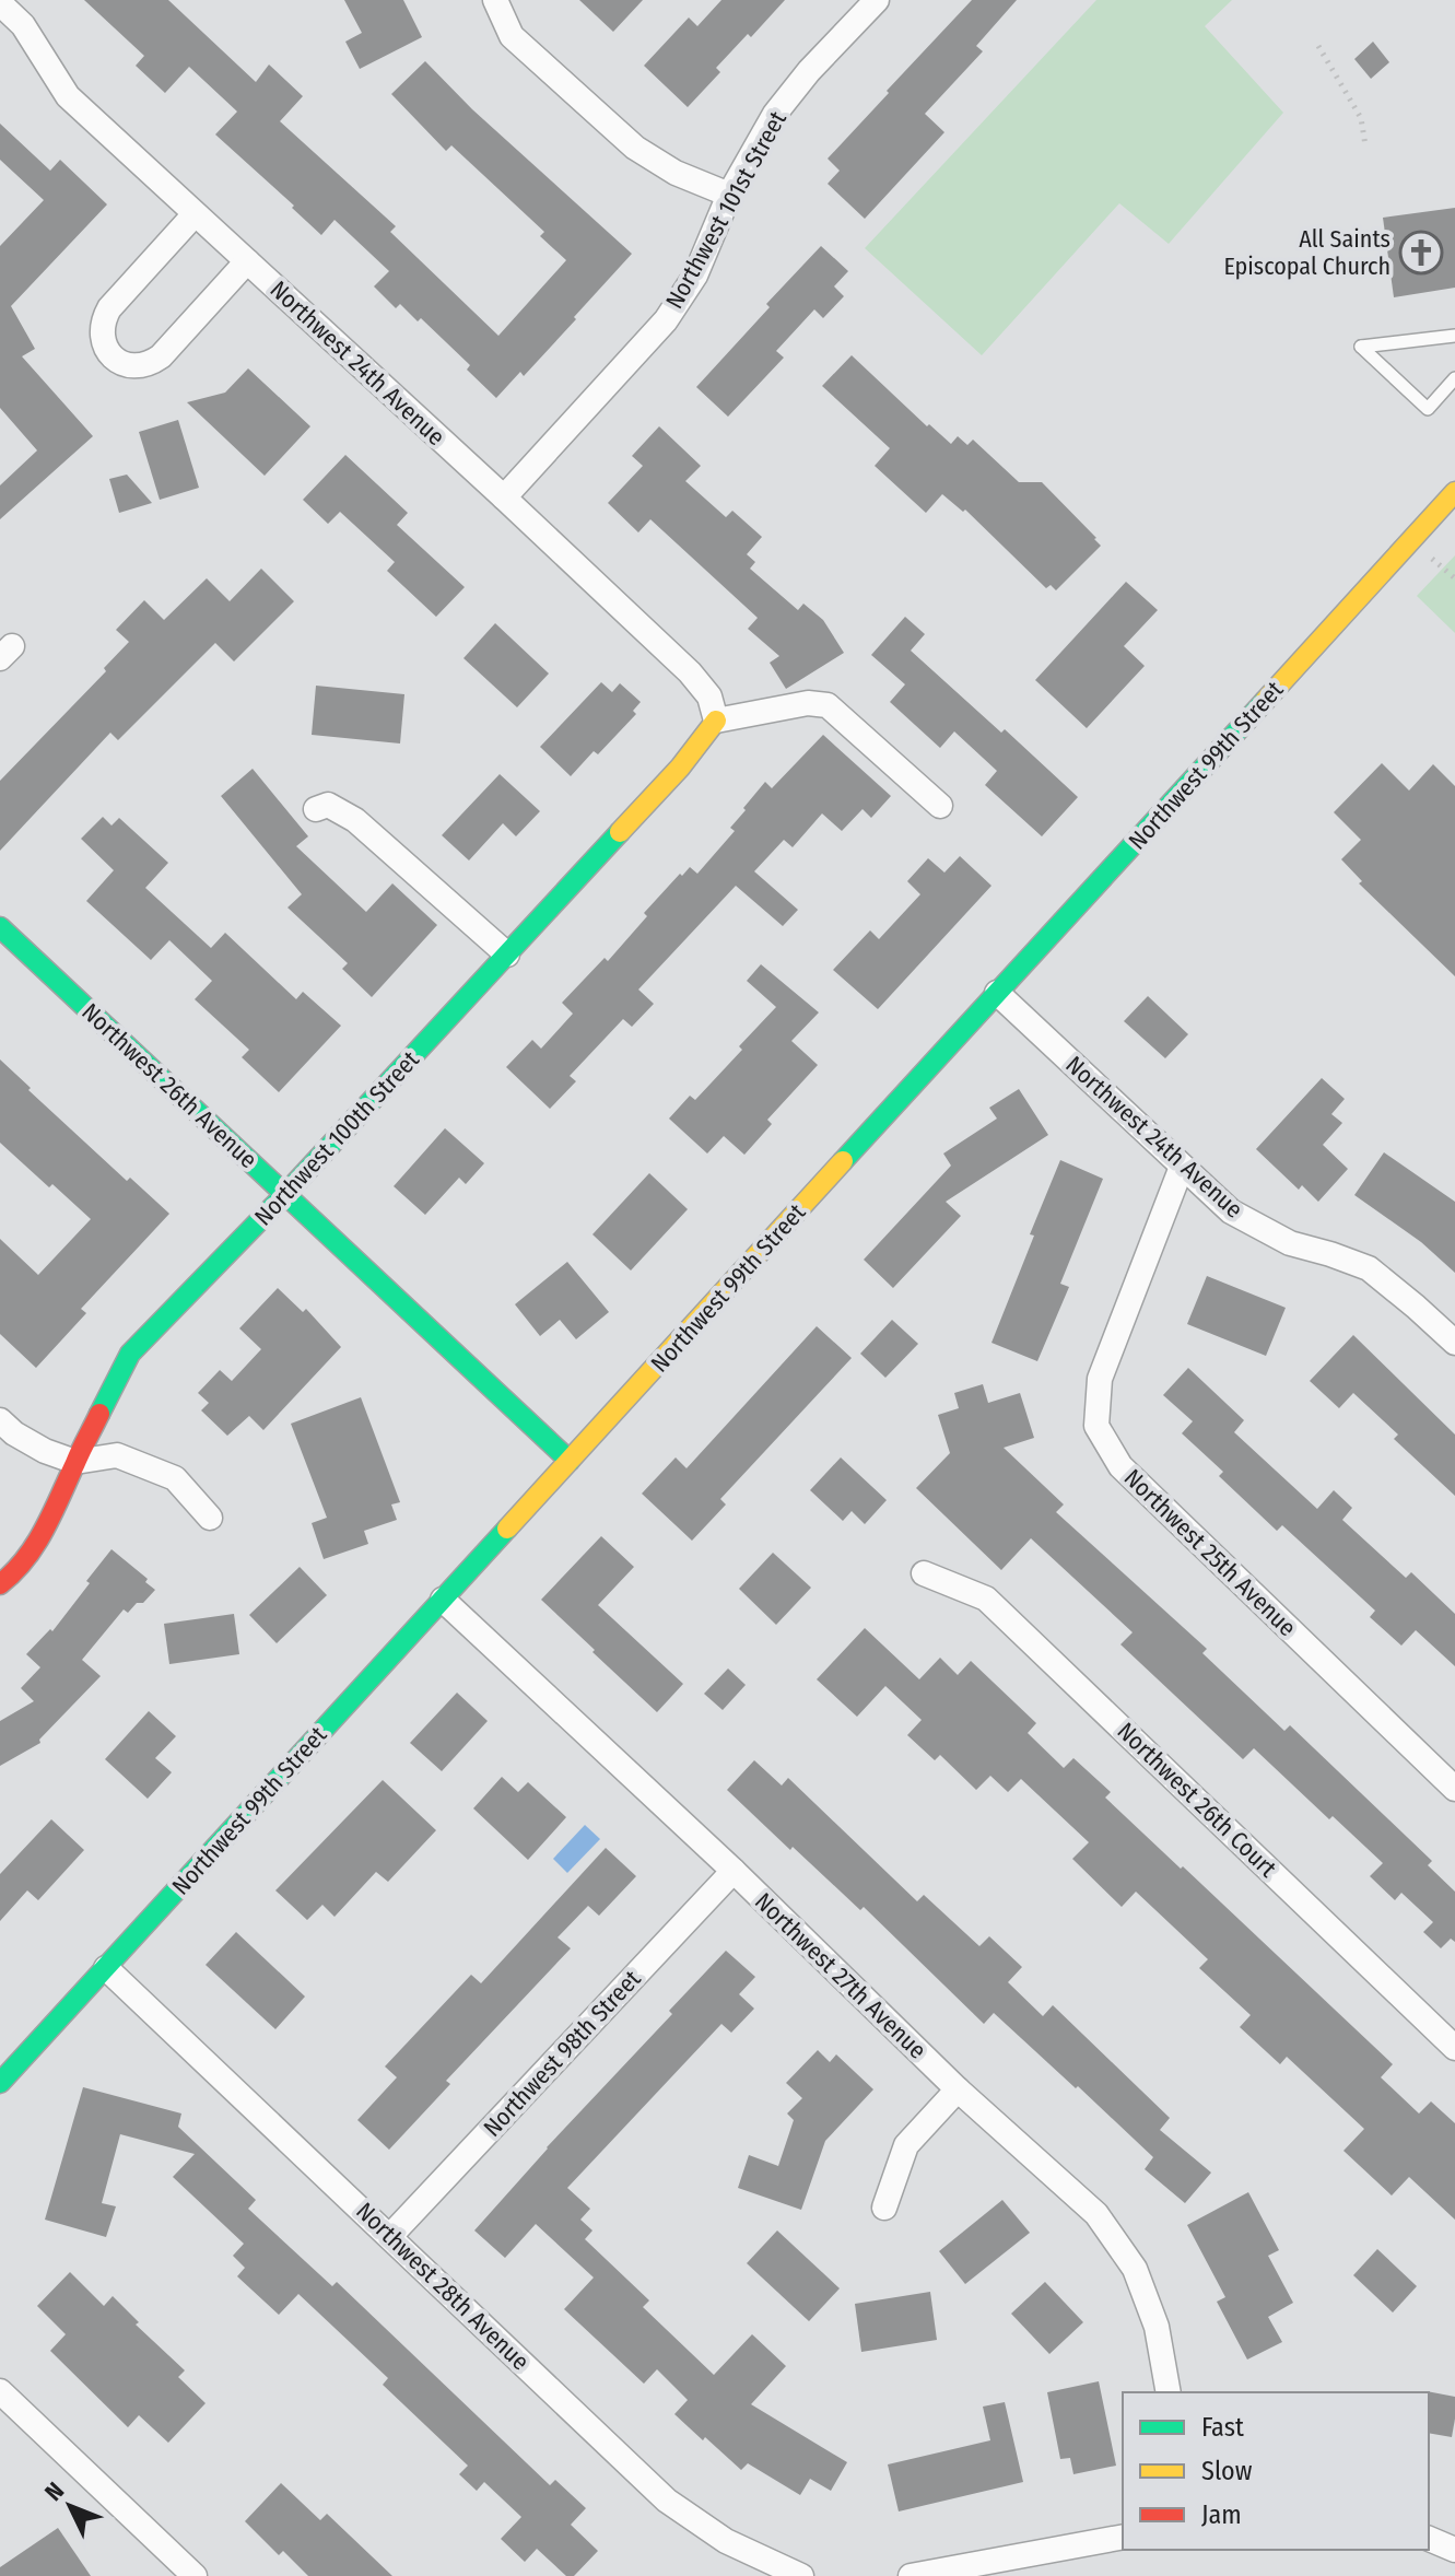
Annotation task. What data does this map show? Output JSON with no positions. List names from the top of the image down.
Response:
{
  "streets": {
    "main road": ["Northwest 99th Street", "Northwest 26th Avenue", "Northwest 100th Street"],
    "street": [
      "Northwest 101st Street",
      "Northwest 24th Avenue",
      "Northwest 25th Avenue",
      "Northwest 26th Court",
      "Northwest 27th Avenue",
      "Northwest 98th Street",
      "Northwest 28th Avenue"
    ]
  },
  "crossings": [
    ["Northwest 101st Street", "Northwest 24th Avenue"],
    ["Northwest 24th Avenue", "Northwest 99th Street"],
    ["Northwest 24th Avenue", "Northwest 100th Street"],
    ["Northwest 24th Avenue", "Northwest 25th Avenue"],
    ["Northwest 99th Street", "Northwest 26th Avenue"],
    ["Northwest 99th Street", "Northwest 27th Avenue"],
    ["Northwest 99th Street", "Northwest 28th Avenue"],
    ["Northwest 26th Avenue", "Northwest 100th Street"],
    ["Northwest 27th Avenue", "Northwest 98th Street"],
    ["Northwest 98th Street", "Northwest 28th Avenue"]
  ],
  "places": {
    "church": ["All Saints Episcopal Church"]
  },
  "legend": ["Fast", "Slow", "Jam"],
  "north": "top left"
}
